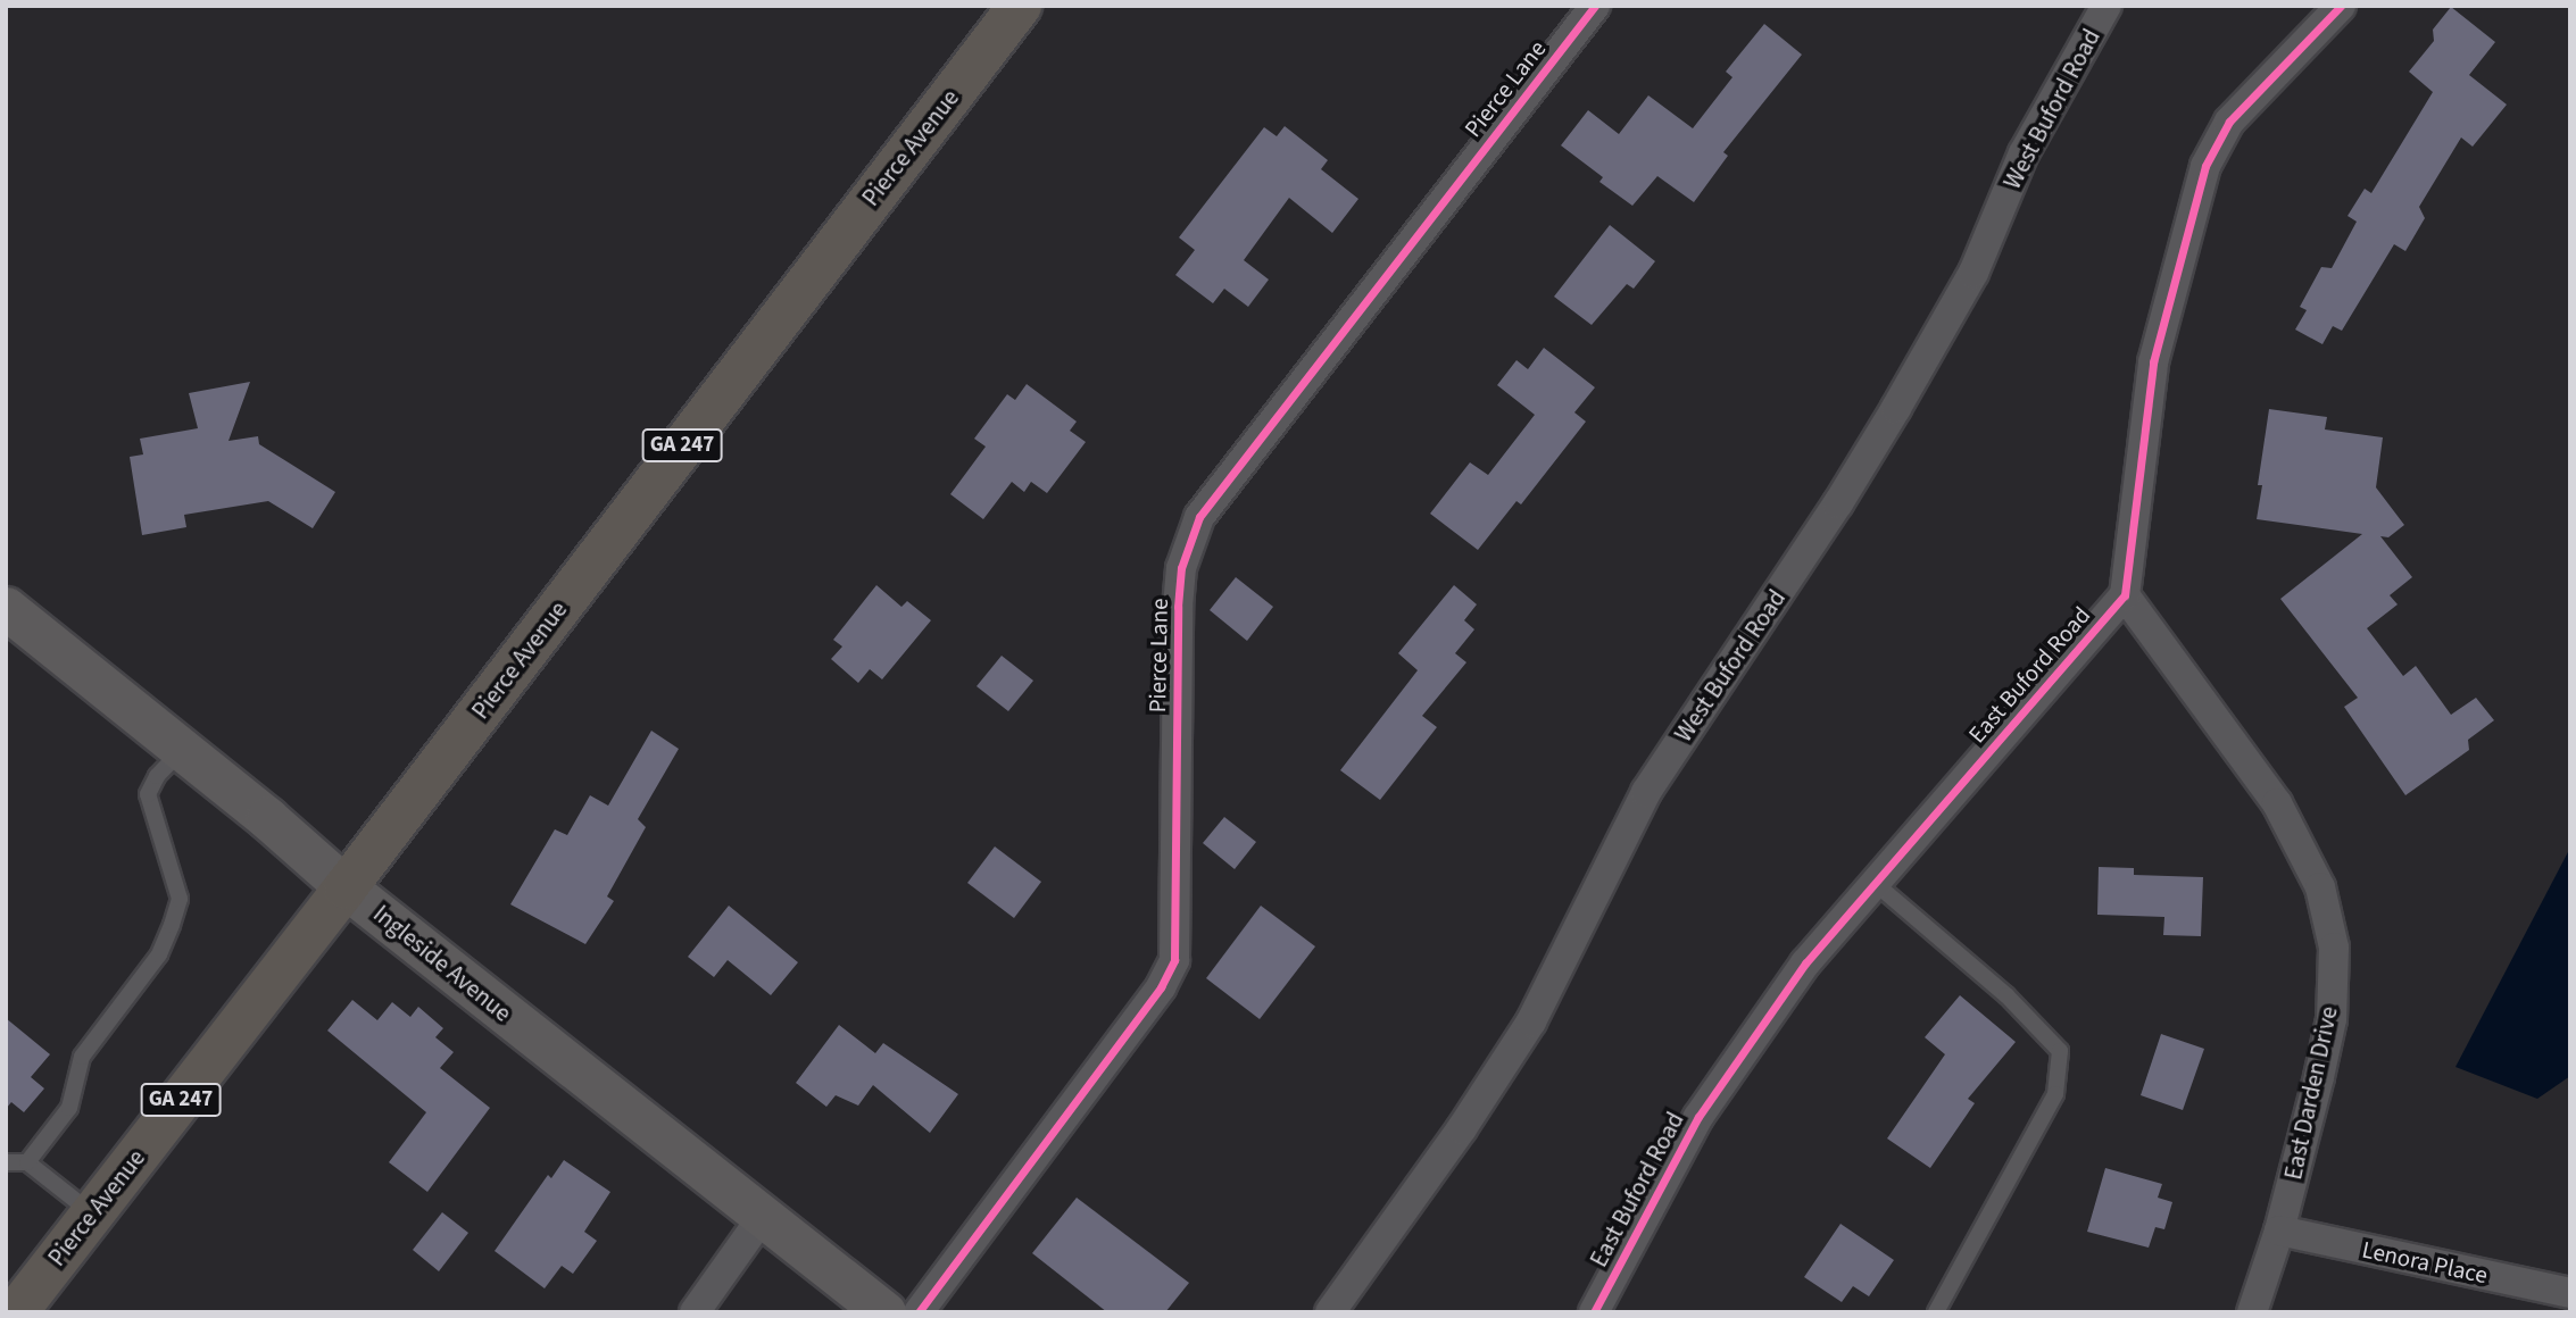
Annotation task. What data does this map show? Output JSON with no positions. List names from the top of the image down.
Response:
{
  "streets": {
    "main road": ["Pierce Avenue", "GA 247"],
    "street": [
      "Pierce Lane",
      "West Buford Road",
      "East Buford Road",
      "Ingleside Avenue",
      "East Darden Drive",
      "Lenora Place"
    ]
  },
  "crossings": [
    ["Pierce Avenue", "Ingleside Avenue"],
    ["East Buford Road", "East Darden Drive"],
    ["East Darden Drive", "Lenora Place"]
  ]
}
